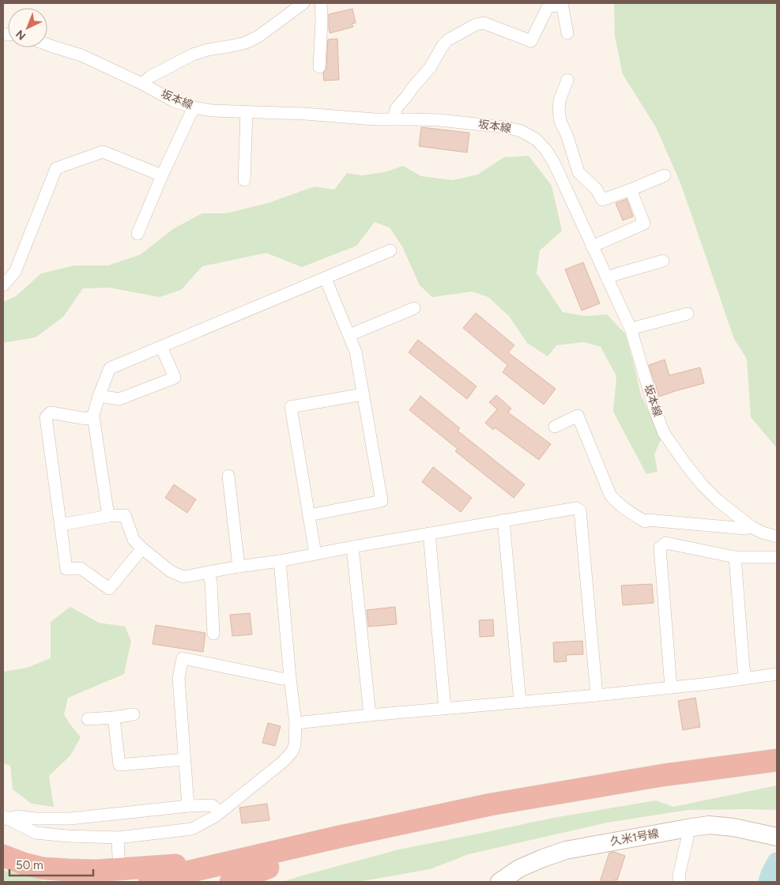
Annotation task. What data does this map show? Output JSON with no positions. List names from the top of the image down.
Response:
{
  "streets": {
    "street": ["坂本線", "久米1号線"]
  },
  "scale_bar": "50 m",
  "north": "bottom left"
}
